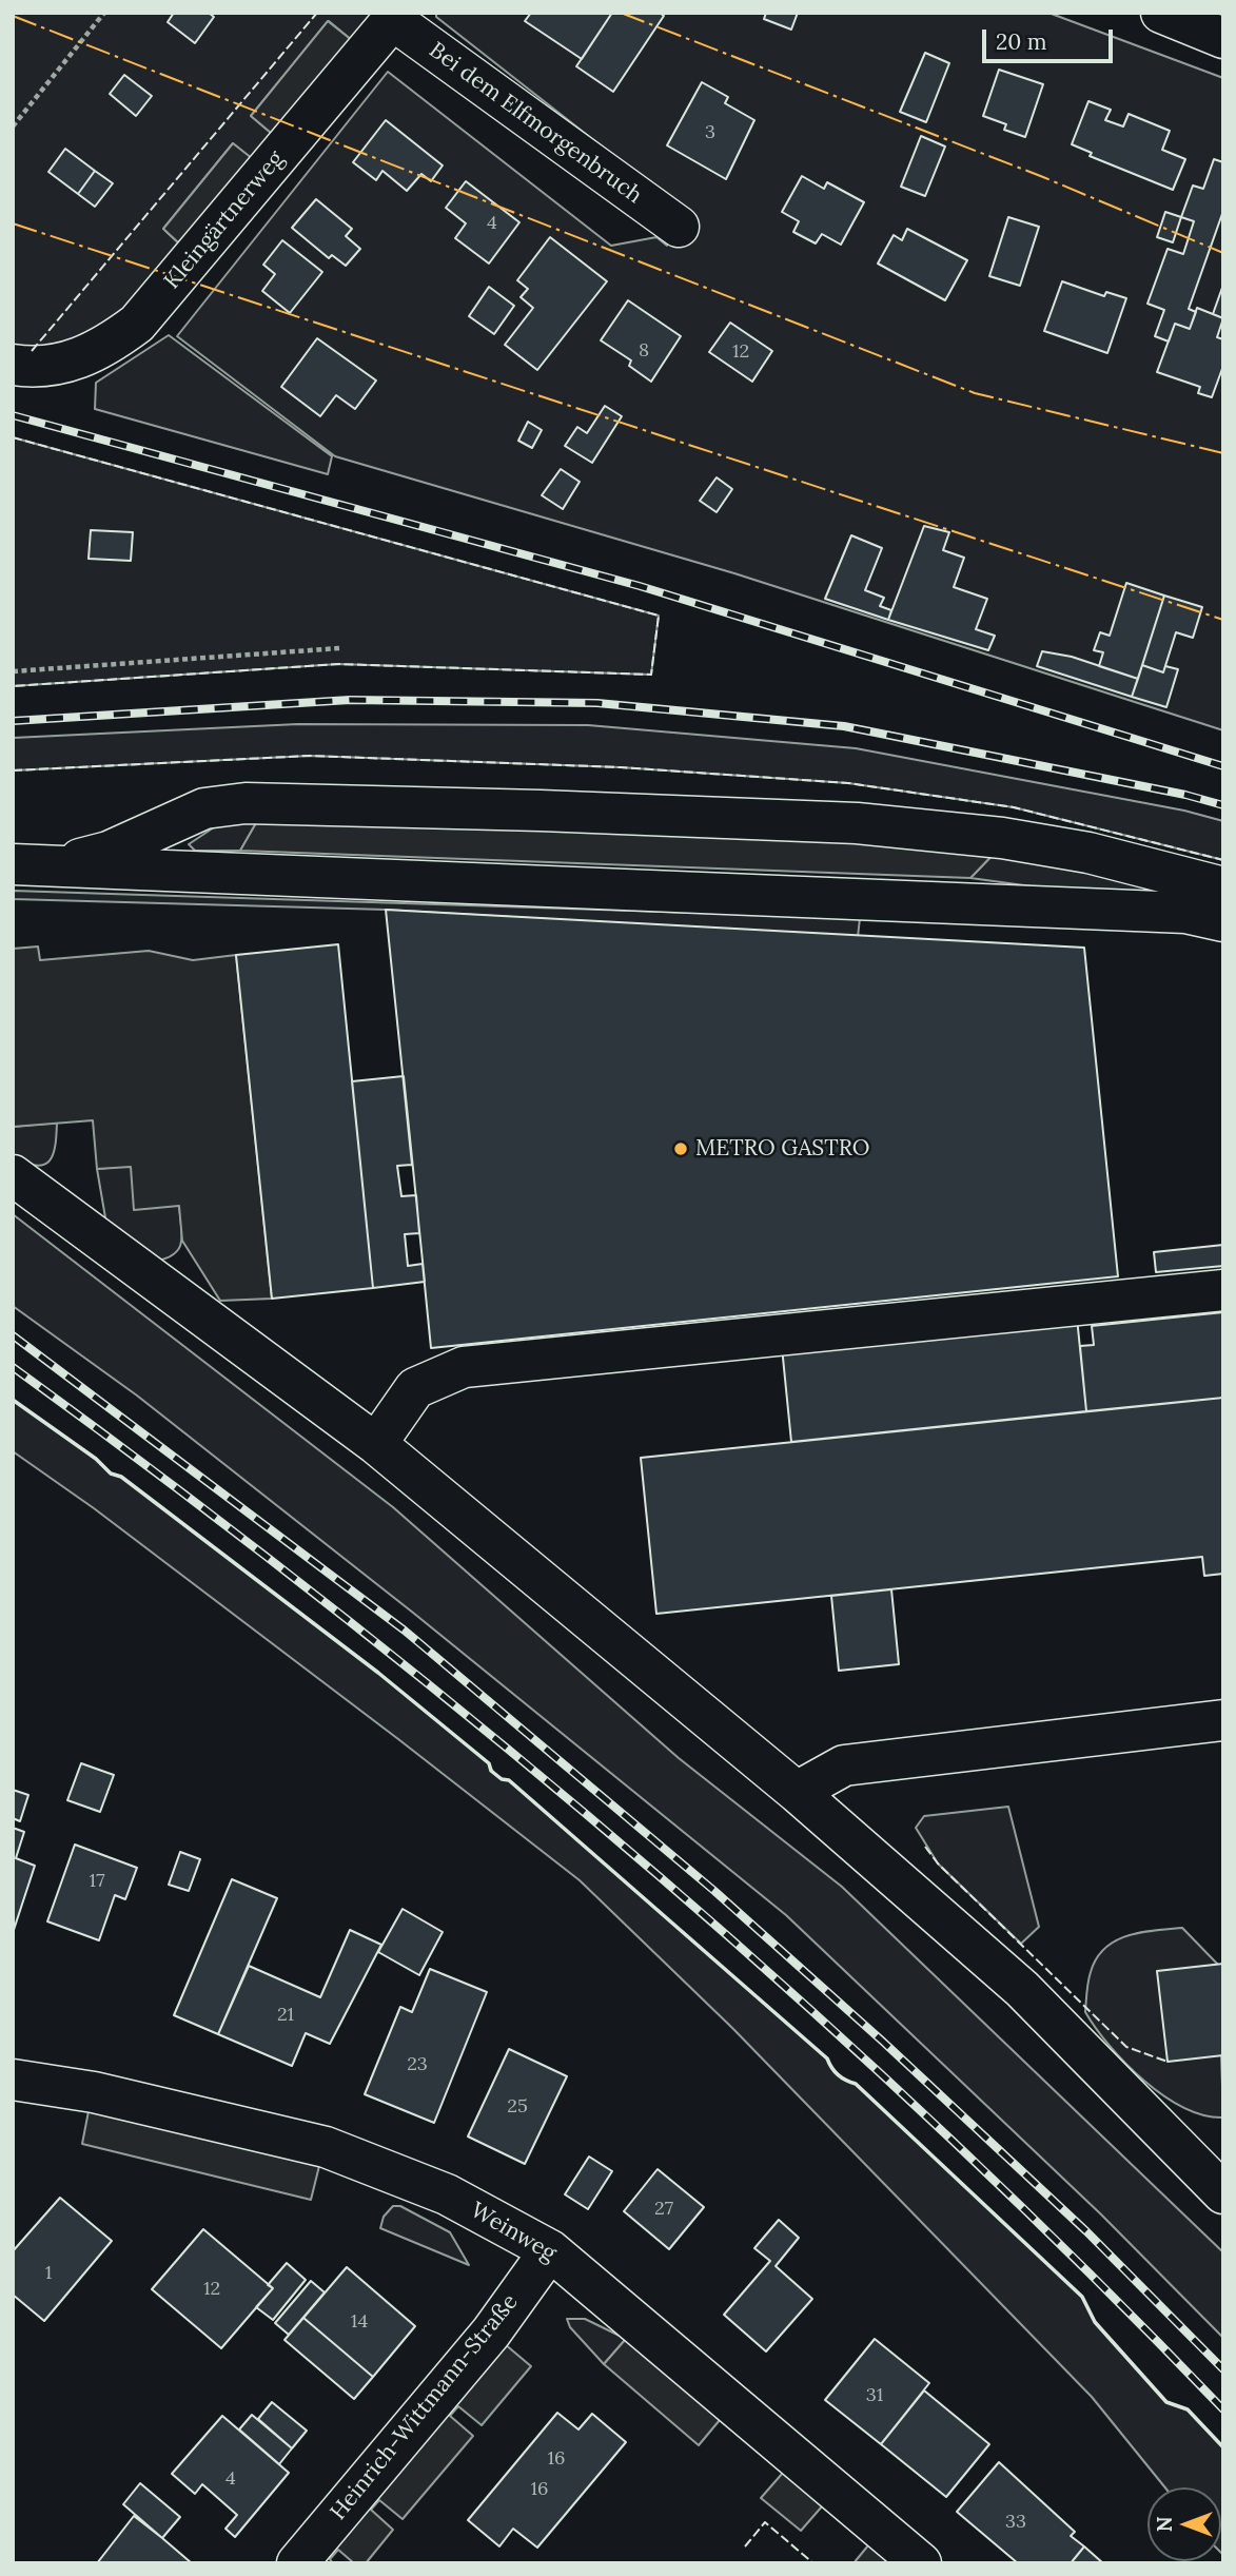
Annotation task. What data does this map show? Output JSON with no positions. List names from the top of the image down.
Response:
{
  "streets": {
    "street": [
      "Bei dem Elfmorgenbruch",
      "Kleingärtnerweg",
      "Weinweg",
      "Heinrich-Wittmann-Straße"
    ]
  },
  "crossings": [
    ["Bei dem Elfmorgenbruch", "Kleingärtnerweg"],
    ["Weinweg", "Heinrich-Wittmann-Straße"]
  ],
  "places": ["METRO GASTRO"],
  "house_numbers": [
    "3",
    "4",
    "8",
    "12",
    "17",
    "21",
    "23",
    "25",
    "27",
    "1",
    "12",
    "14",
    "31",
    "16",
    "4",
    "16",
    "33"
  ],
  "scale_bar": "20 m",
  "north": "left"
}
